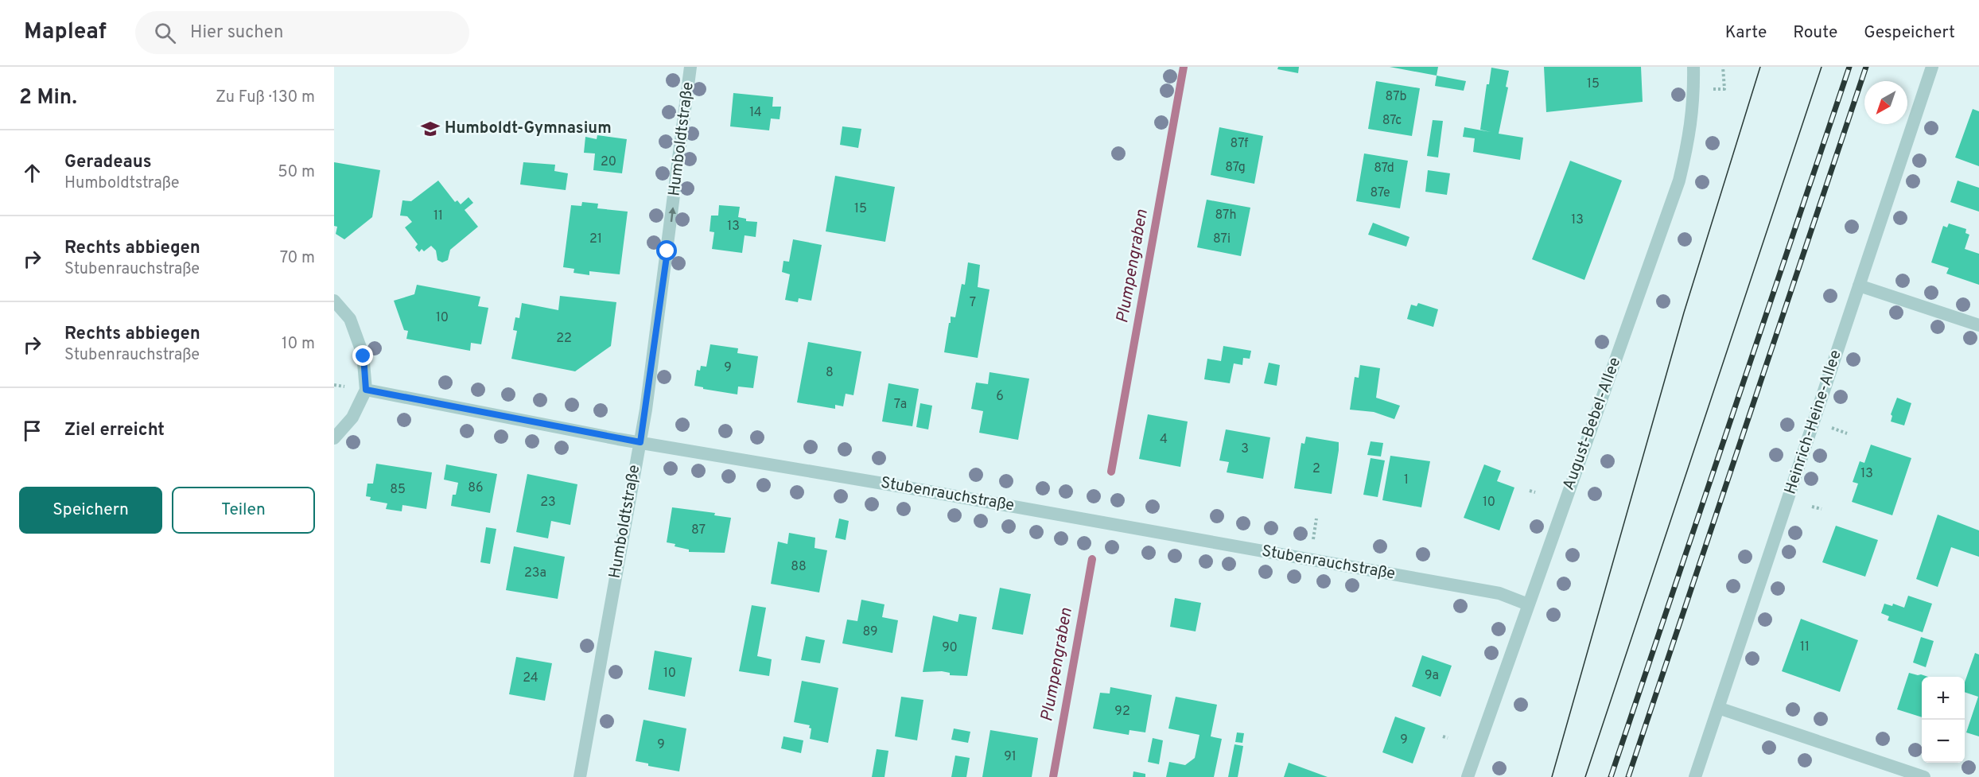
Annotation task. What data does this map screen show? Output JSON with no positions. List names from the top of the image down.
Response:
{
  "streets": {
    "street": [
      "Humboldtstraße",
      "Heinrich-Heine-Allee",
      "August-Bebel-Allee",
      "Stubenrauchstraße"
    ]
  },
  "crossings": [
    ["Humboldtstraße", "Stubenrauchstraße"],
    ["August-Bebel-Allee", "Stubenrauchstraße"]
  ],
  "one_way": ["Humboldtstraße"],
  "water": ["Plumpengraben"],
  "places": {
    "school or university": ["Humboldt-Gymnasium"]
  },
  "house_numbers": [
    "15",
    "87b",
    "14",
    "87c",
    "87f",
    "20",
    "87g",
    "87d",
    "87e",
    "15",
    "87h",
    "11",
    "13",
    "13",
    "21",
    "87i",
    "7",
    "10",
    "22",
    "9",
    "8",
    "6",
    "7a",
    "4",
    "3",
    "2",
    "13",
    "1",
    "86",
    "85",
    "23",
    "10",
    "87",
    "88",
    "23a",
    "89",
    "11",
    "90",
    "10",
    "9a",
    "24",
    "92",
    "9",
    "9",
    "91"
  ],
  "north": "bottom left",
  "page": {
    "header": "Mapleaf",
    "search": "Hier suchen",
    "nav": ["Karte", "Route", "Gespeichert"],
    "heading": ["2 Min.", "Zu Fuß · 130 m"],
    "list": [
      ["Geradeaus", "Humboldtstraße", "50 m"],
      ["Rechts abbiegen", "Stubenrauchstraße", "70 m"],
      ["Rechts abbiegen", "Stubenrauchstraße", "10 m"],
      "Ziel erreicht"
    ],
    "buttons": ["Speichern", "Teilen"],
    "map_buttons": ["+", "−"]
  }
}
